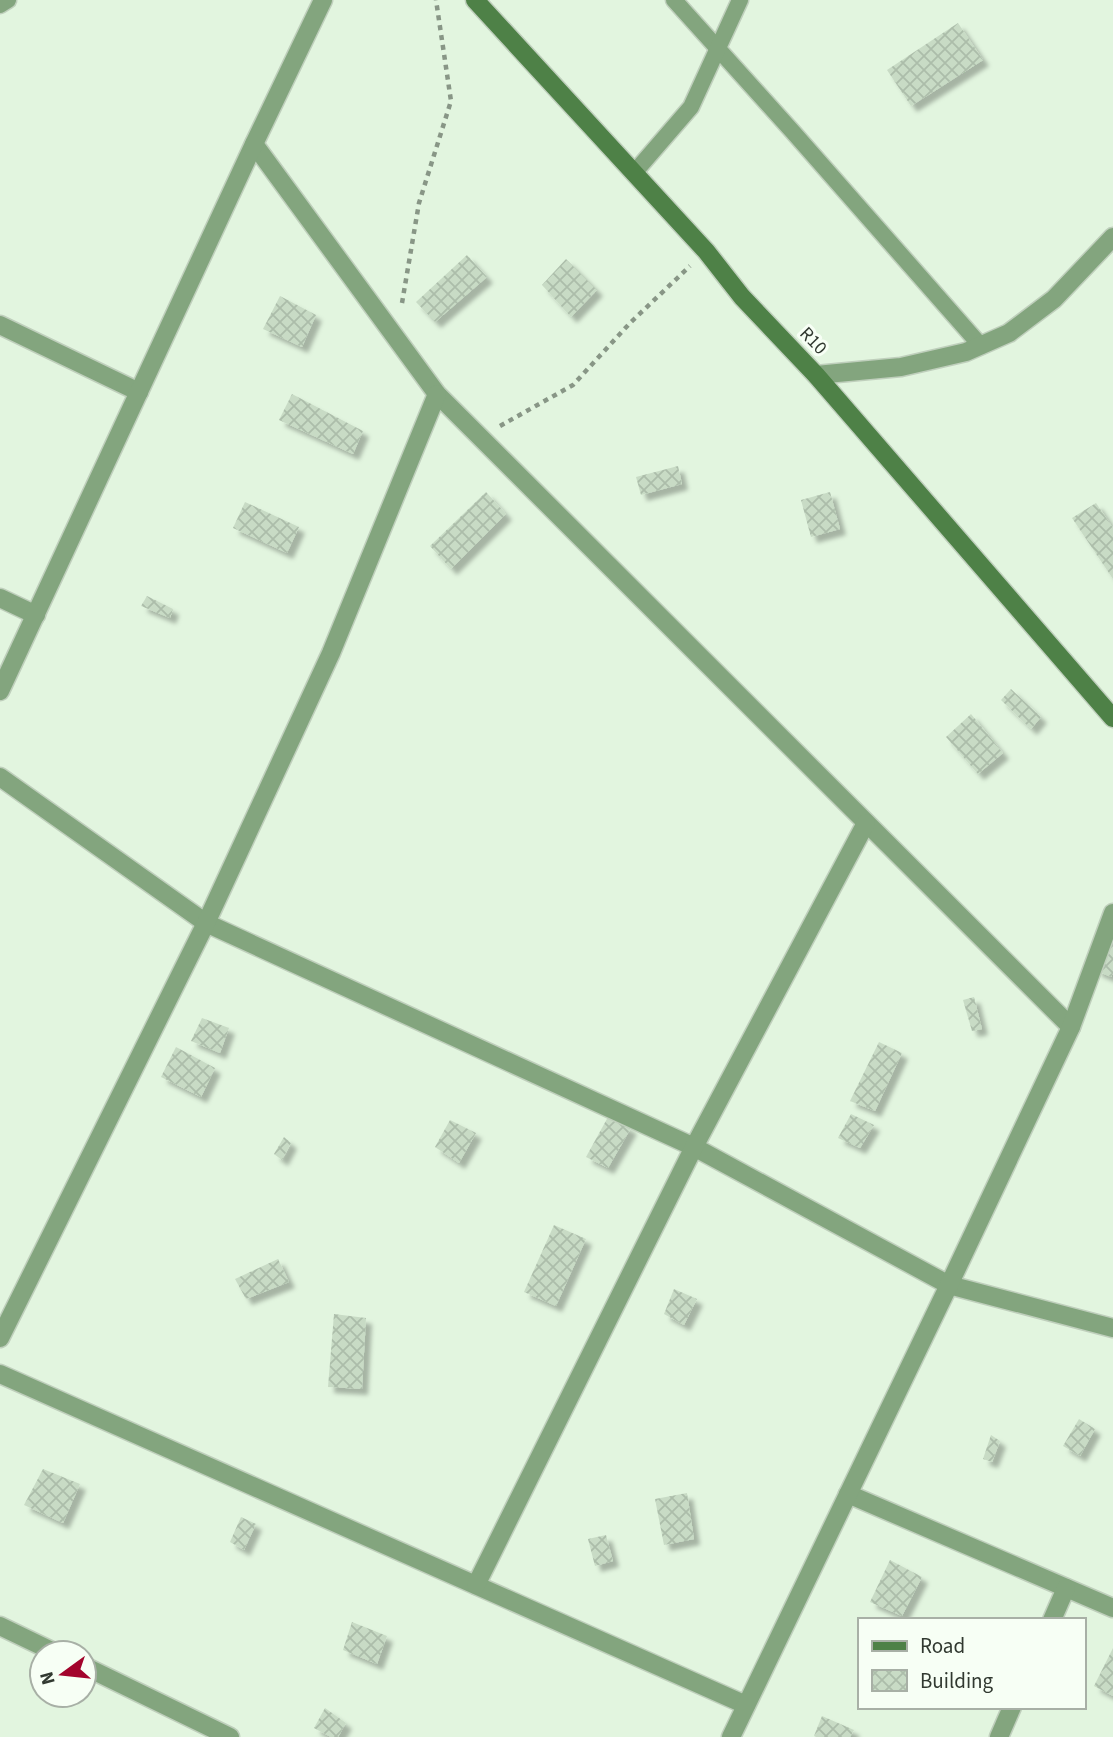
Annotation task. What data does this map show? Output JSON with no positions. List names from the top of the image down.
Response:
{
  "streets": {
    "main road": ["R10"]
  },
  "legend": ["Road", "Building"],
  "north": "left"
}
